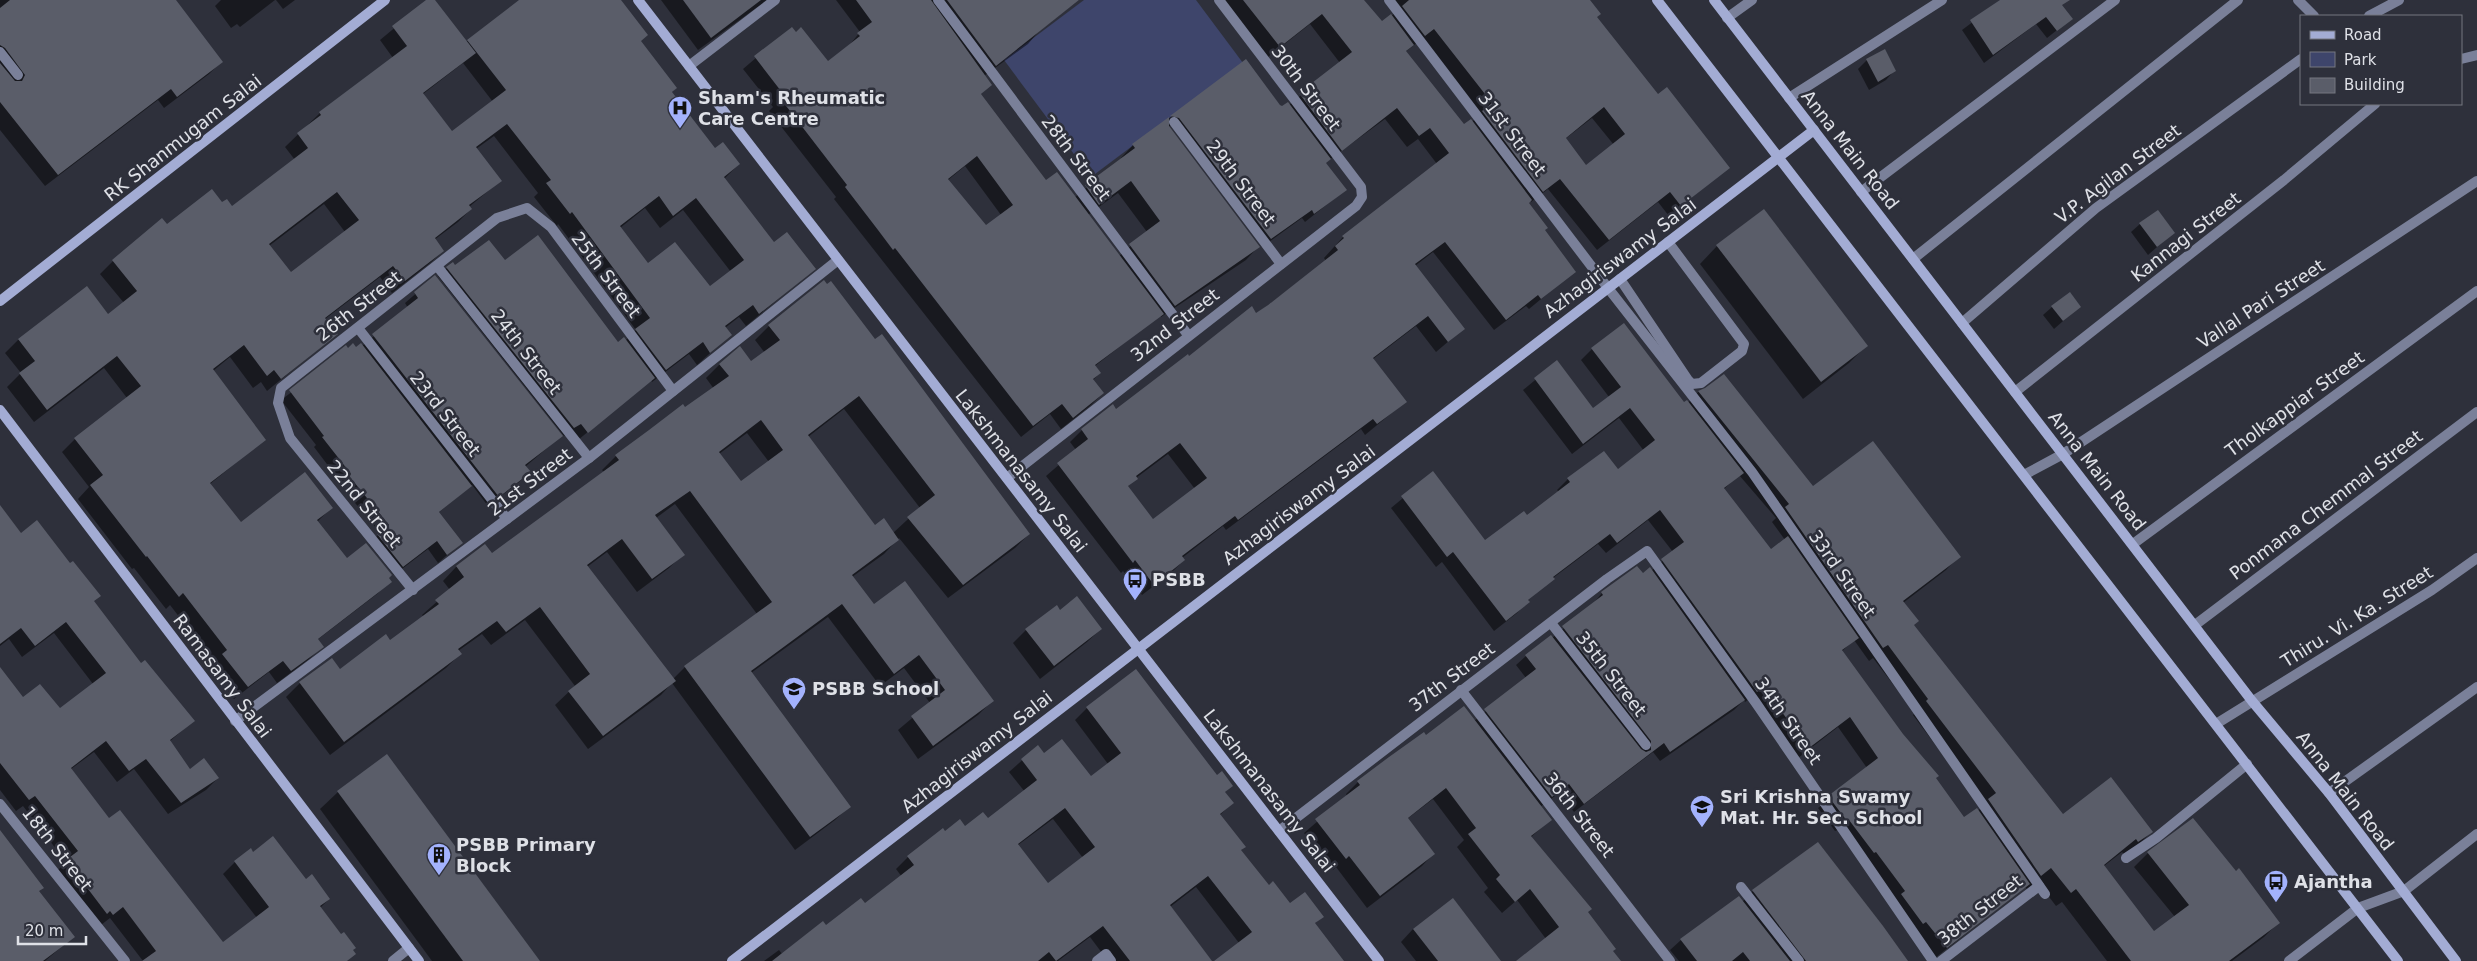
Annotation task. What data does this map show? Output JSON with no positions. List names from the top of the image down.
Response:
{
  "streets": {
    "street": [
      "30th Street",
      "31st Street",
      "RK Shanmugam Salai",
      "Anna Main Road",
      "28th Street",
      "V.P. Agilan Street",
      "29th Street",
      "Kannagi Street",
      "Azhagiriswamy Salai",
      "25th Street",
      "Vallal Pari Street",
      "26th Street",
      "32nd Street",
      "24th Street",
      "Tholkappiar Street",
      "23rd Street",
      "Lakshmanasamy Salai",
      "21st Street",
      "22nd Street",
      "Ponmana Chemmal Street",
      "33rd Street",
      "Thiru. Vi. Ka. Street",
      "35th Street",
      "Ramasamy Salai",
      "37th Street",
      "34th Street",
      "36th Street",
      "18th Street",
      "38th Street"
    ]
  },
  "crossings": [
    ["30th Street", "32nd Street"],
    ["31st Street", "Azhagiriswamy Salai"],
    ["31st Street", "33rd Street"],
    ["Anna Main Road", "V.P. Agilan Street"],
    ["Anna Main Road", "Kannagi Street"],
    ["Anna Main Road", "Azhagiriswamy Salai"],
    ["Anna Main Road", "Vallal Pari Street"],
    ["Anna Main Road", "Tholkappiar Street"],
    ["Anna Main Road", "Ponmana Chemmal Street"],
    ["Anna Main Road", "Thiru. Vi. Ka. Street"],
    ["28th Street", "32nd Street"],
    ["29th Street", "32nd Street"],
    ["Azhagiriswamy Salai", "Lakshmanasamy Salai"],
    ["Azhagiriswamy Salai", "33rd Street"],
    ["25th Street", "26th Street"],
    ["25th Street", "21st Street"],
    ["26th Street", "24th Street"],
    ["26th Street", "23rd Street"],
    ["26th Street", "22nd Street"],
    ["32nd Street", "Lakshmanasamy Salai"],
    ["24th Street", "21st Street"],
    ["23rd Street", "21st Street"],
    ["Lakshmanasamy Salai", "21st Street"],
    ["Lakshmanasamy Salai", "37th Street"],
    ["21st Street", "22nd Street"],
    ["21st Street", "Ramasamy Salai"],
    ["33rd Street", "38th Street"],
    ["35th Street", "37th Street"],
    ["37th Street", "34th Street"],
    ["37th Street", "36th Street"]
  ],
  "places": {
    "hospital": ["Sham's Rheumatic Care Centre"],
    "bus stop": ["PSBB", "Ajantha"],
    "school or university": ["PSBB School", "Sri Krishna Swamy Mat. Hr. Sec. School"],
    "building": ["PSBB Primary Block"]
  },
  "legend": ["Road", "Park", "Building"],
  "scale_bar": "20 m"
}
